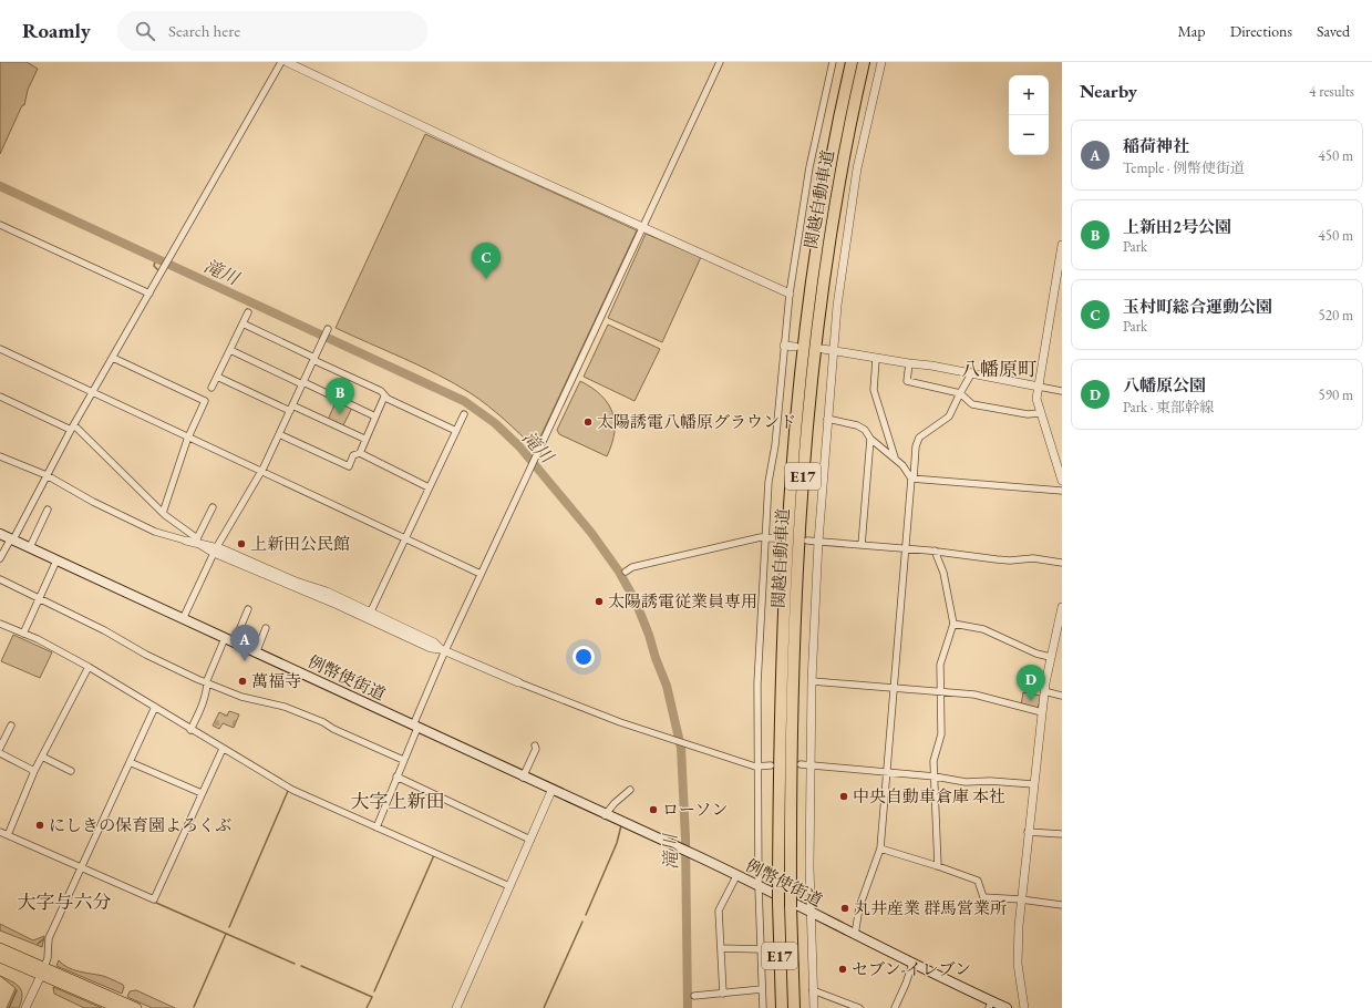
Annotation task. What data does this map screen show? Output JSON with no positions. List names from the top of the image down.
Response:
{
  "streets": {
    "highway": ["関越自動車道", "E17"],
    "main road": ["例幣使街道"]
  },
  "districts": ["八幡原町", "大字上新田", "大字与六分"],
  "water": ["滝川"],
  "places": [
    "太陽誘電八幡原グラウンド",
    "上新田公民館",
    "太陽誘電従業員専用",
    "萬福寺",
    "中央自動車倉庫 本社",
    "ローソン",
    "にしきの保育園よろくぶ",
    "丸井産業 群馬営業所",
    "セブン-イレブン"
  ],
  "page": {
    "header": "Roamly",
    "search": "Search here",
    "nav": ["Map", "Directions", "Saved"],
    "heading": ["Nearby", "4 results"],
    "map_buttons": ["+", "−"],
    "list": [
      {
        "mark": "A",
        "name": "稲荷神社",
        "note": "Temple · 例幣使街道",
        "value": "450 m"
      },
      {
        "mark": "B",
        "name": "上新田2号公園",
        "note": "Park",
        "value": "450 m"
      },
      {
        "mark": "C",
        "name": "玉村町総合運動公園",
        "note": "Park",
        "value": "520 m"
      },
      {
        "mark": "D",
        "name": "八幡原公園",
        "note": "Park · 東部幹線",
        "value": "590 m"
      }
    ],
    "pins": [
      "C",
      "B",
      "A",
      "D"
    ]
  }
}
